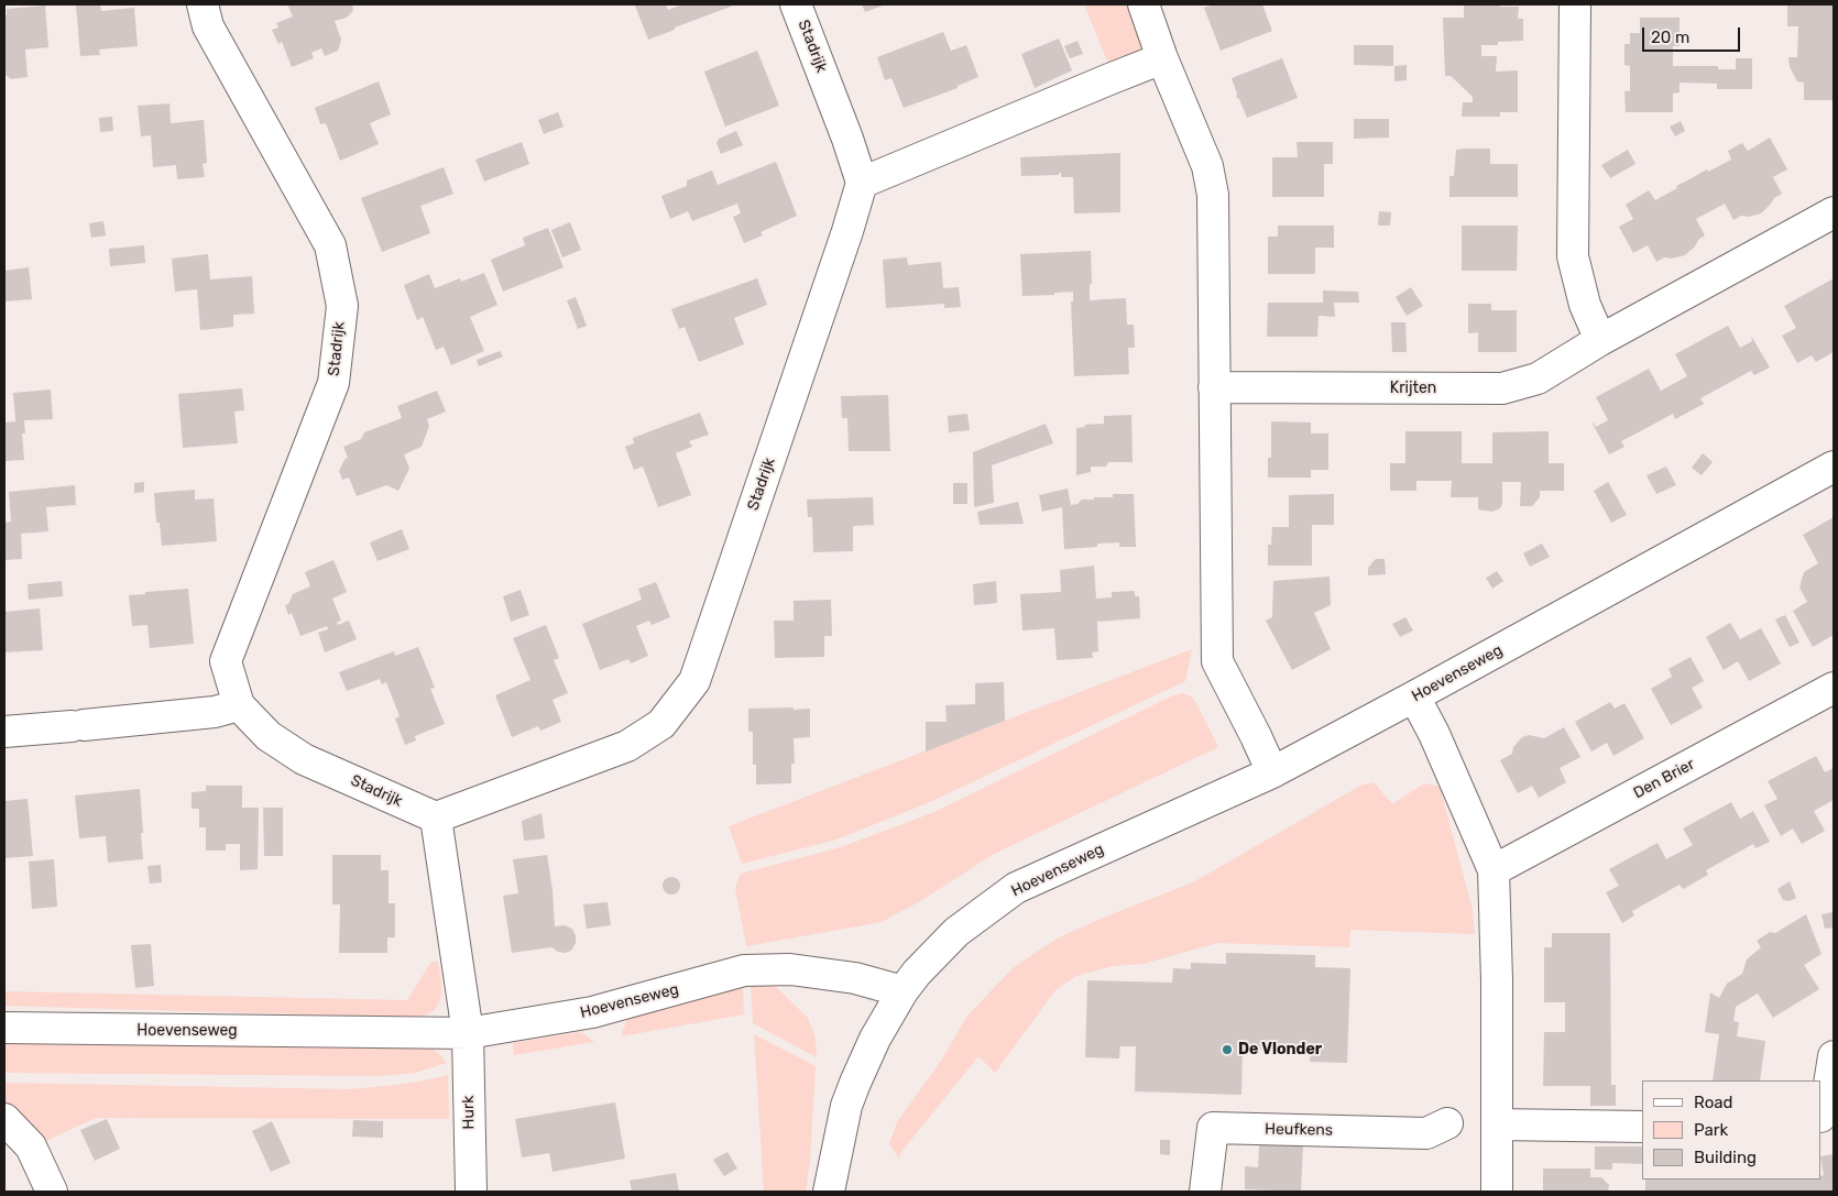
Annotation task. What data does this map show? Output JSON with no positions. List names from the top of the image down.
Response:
{
  "streets": {
    "street": [
      "Stadrijk",
      "Krijten",
      "Hoevenseweg",
      "Den Brier",
      "Hurk",
      "Heufkens"
    ]
  },
  "crossings": [
    ["Hoevenseweg", "Hurk"]
  ],
  "places": ["De Vlonder"],
  "legend": ["Road", "Park", "Building"],
  "scale_bar": "20 m"
}
